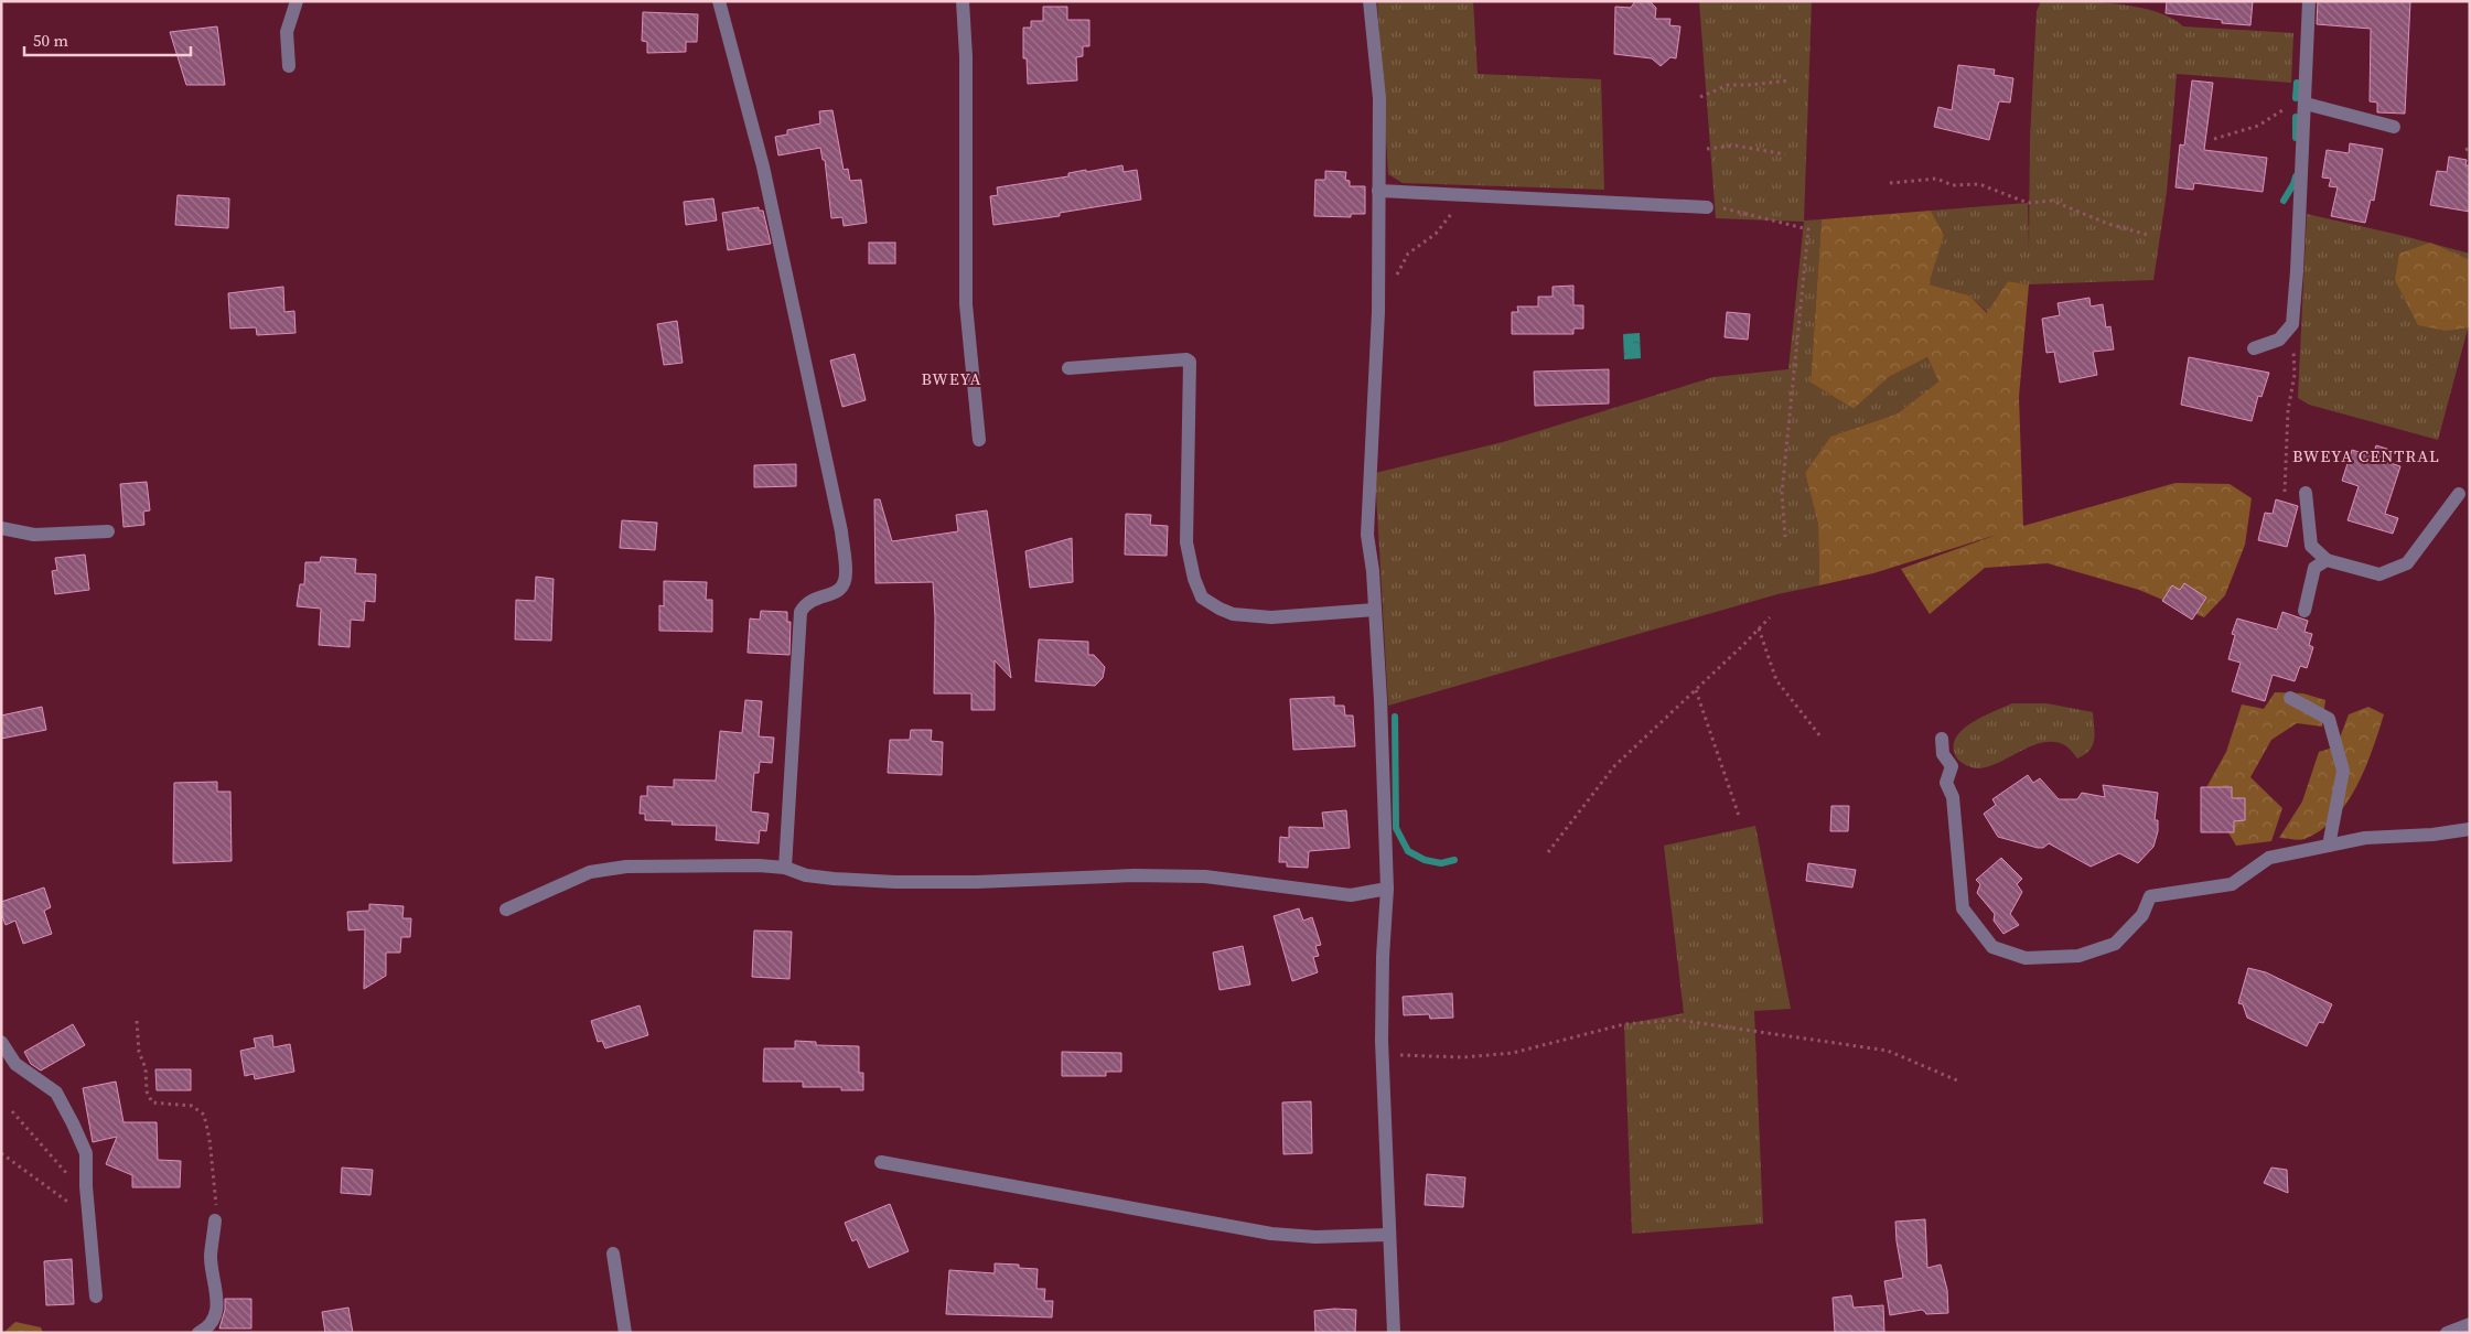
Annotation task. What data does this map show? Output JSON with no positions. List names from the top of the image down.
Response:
{
  "districts": ["BWEYA", "BWEYA CENTRAL"],
  "scale_bar": "50 m"
}
